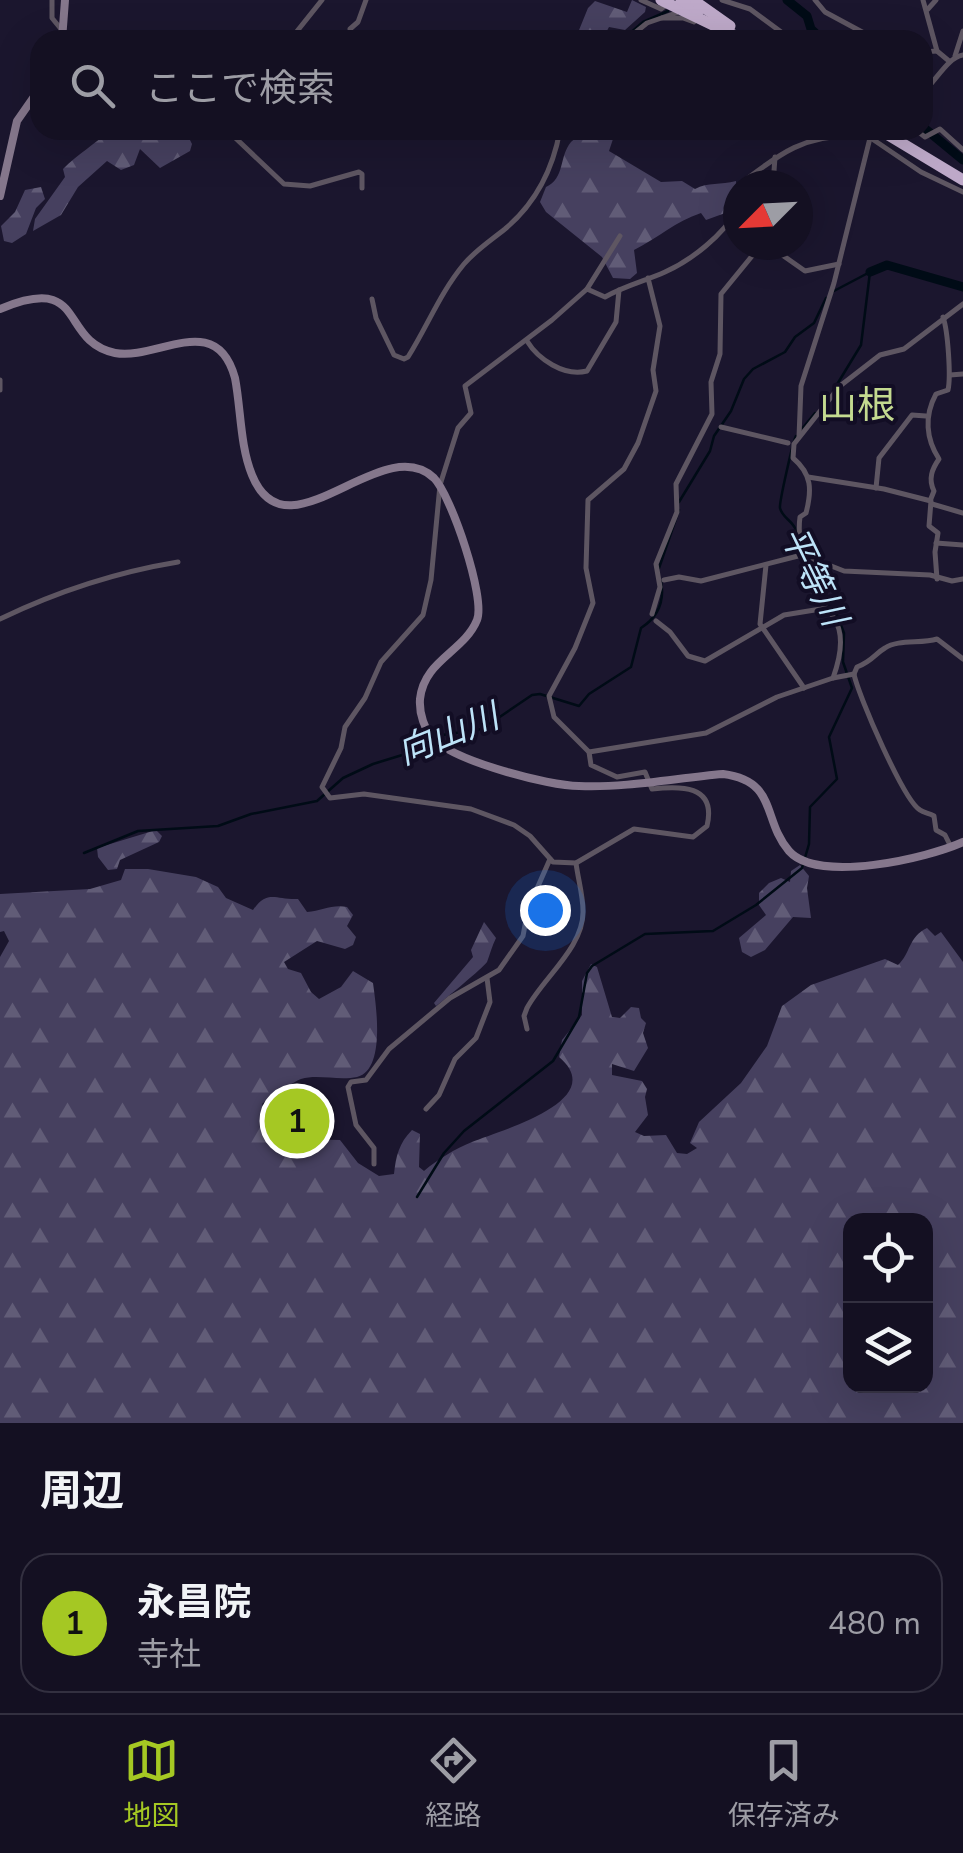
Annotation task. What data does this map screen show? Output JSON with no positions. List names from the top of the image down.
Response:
{
  "districts": ["山根"],
  "water": ["平等川", "向山川"],
  "north": "bottom left",
  "page": {
    "search": "ここで検索",
    "pins": "1",
    "heading": "周辺",
    "list": [
      {
        "mark": "1",
        "name": "永昌院",
        "note": "寺社",
        "value": "480 m"
      }
    ],
    "nav": ["地図", "経路", "保存済み"]
  }
}
